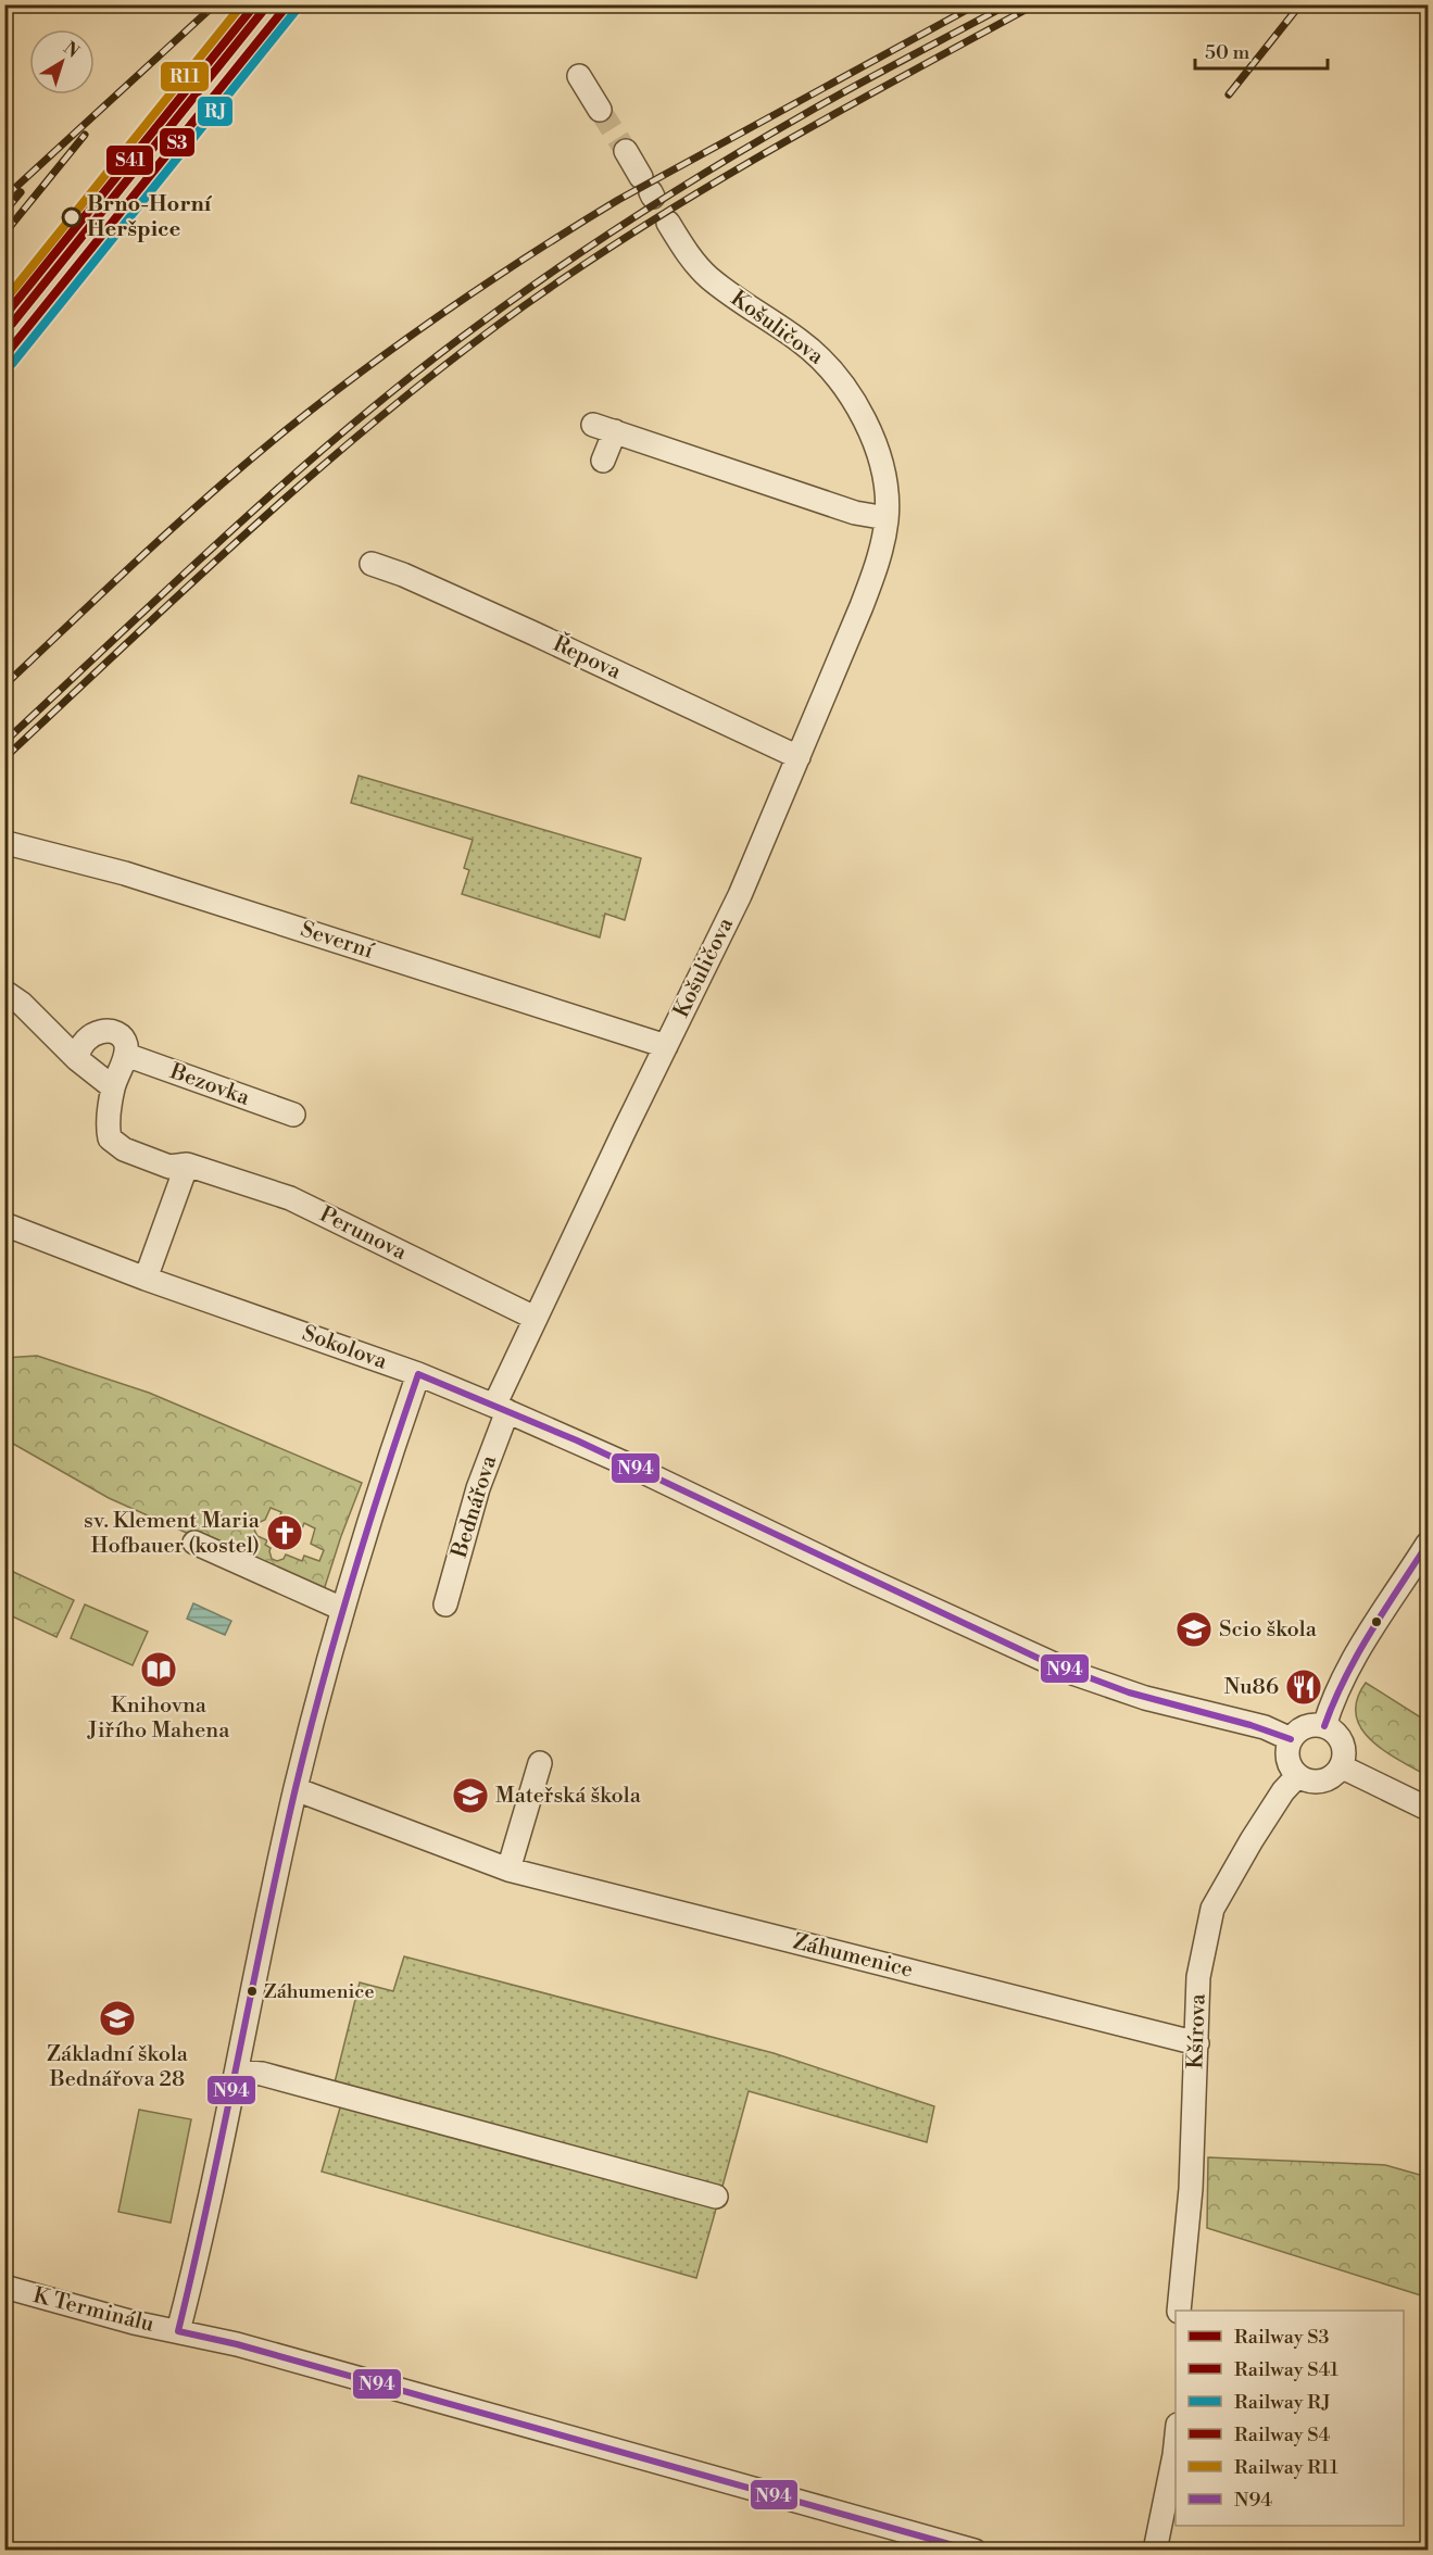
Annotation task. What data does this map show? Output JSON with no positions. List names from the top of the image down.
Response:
{
  "streets": {
    "street": [
      "Košuličova",
      "Řepova",
      "Severní",
      "Bezovka",
      "Perunova",
      "Sokolova",
      "Bednářova",
      "Záhumenice",
      "Kšírova",
      "K Terminálu"
    ]
  },
  "crossings": [
    ["Košuličova", "Řepova"],
    ["Košuličova", "Severní"],
    ["Košuličova", "Perunova"],
    ["Košuličova", "Sokolova"],
    ["Košuličova", "Bednářova"],
    ["Bezovka", "Perunova"],
    ["Sokolova", "Bednářova"],
    ["Sokolova", "Kšírova"],
    ["Záhumenice", "Kšírova"]
  ],
  "places": {
    "other": ["Brno-Horní Heršpice", "Záhumenice"],
    "church": ["sv. Klement Maria Hofbauer (kostel)"],
    "school or university": ["Scio škola", "Mateřská škola", "Základní škola Bednářova 28"],
    "library": ["Knihovna Jiřího Mahena"],
    "restaurant": ["Nu86"]
  },
  "lines": [
    "rail line S3",
    "rail line S41",
    "rail line R11",
    "rail line RJ",
    "rail line S4",
    "transit line N94"
  ],
  "legend": [
    "Railway S3",
    "Railway S41",
    "Railway RJ",
    "Railway S4",
    "Railway R11",
    "N94"
  ],
  "scale_bar": "50 m",
  "north": "top right"
}
